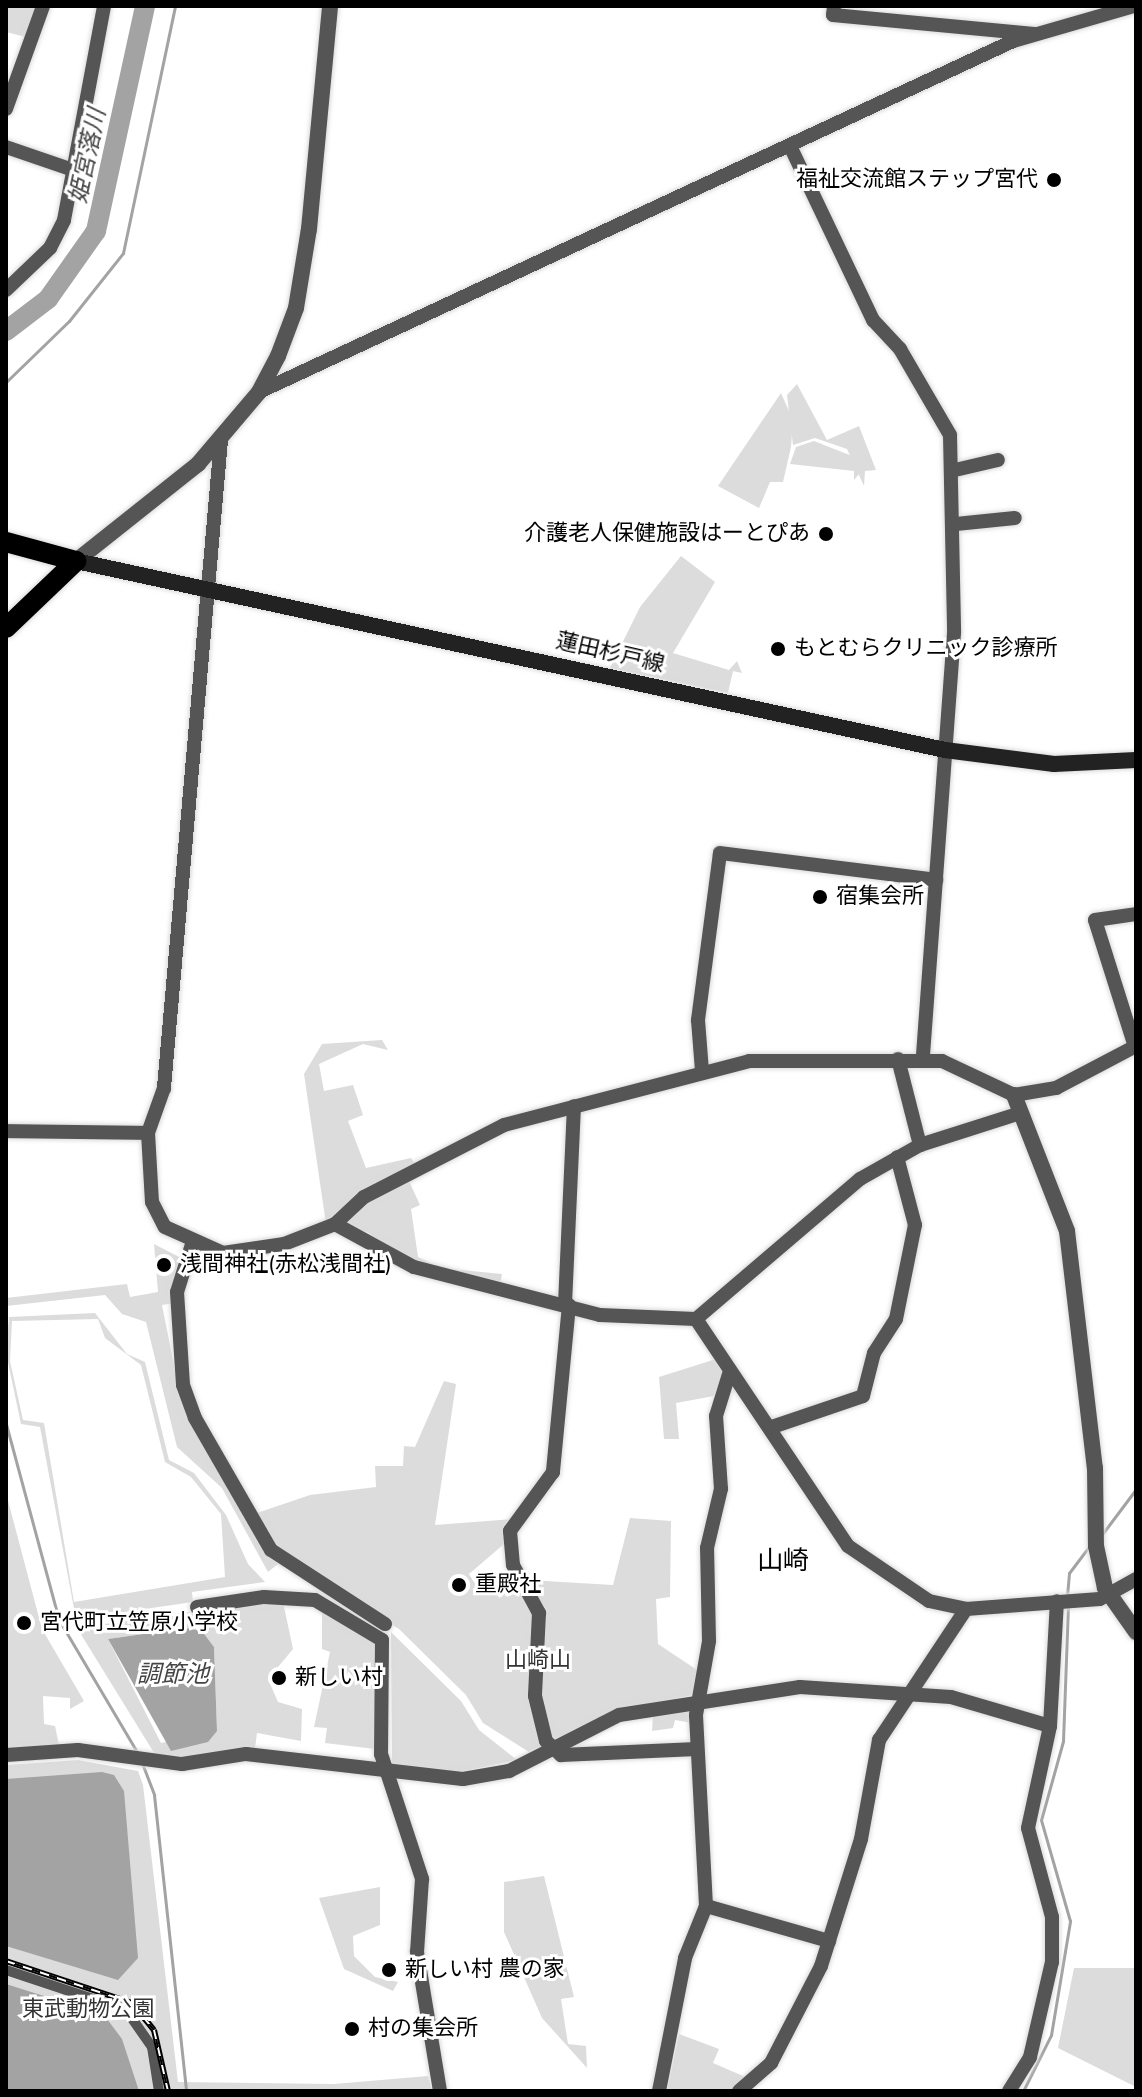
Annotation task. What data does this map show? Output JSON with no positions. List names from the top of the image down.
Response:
{
  "streets": {
    "main road": ["蓮田杉戸線"]
  },
  "districts": ["山崎"],
  "water": ["姫宮落川", "調節池"],
  "parks": ["山崎山", "東武動物公園"],
  "places": [
    "福祉交流館ステップ宮代",
    "介護老人保健施設はーとぴあ",
    "もとむらクリニック診療所",
    "宿集会所",
    "浅間神社(赤松浅間社)",
    "重殿社",
    "宮代町立笠原小学校",
    "新しい村",
    "新しい村 農の家",
    "村の集会所"
  ]
}
